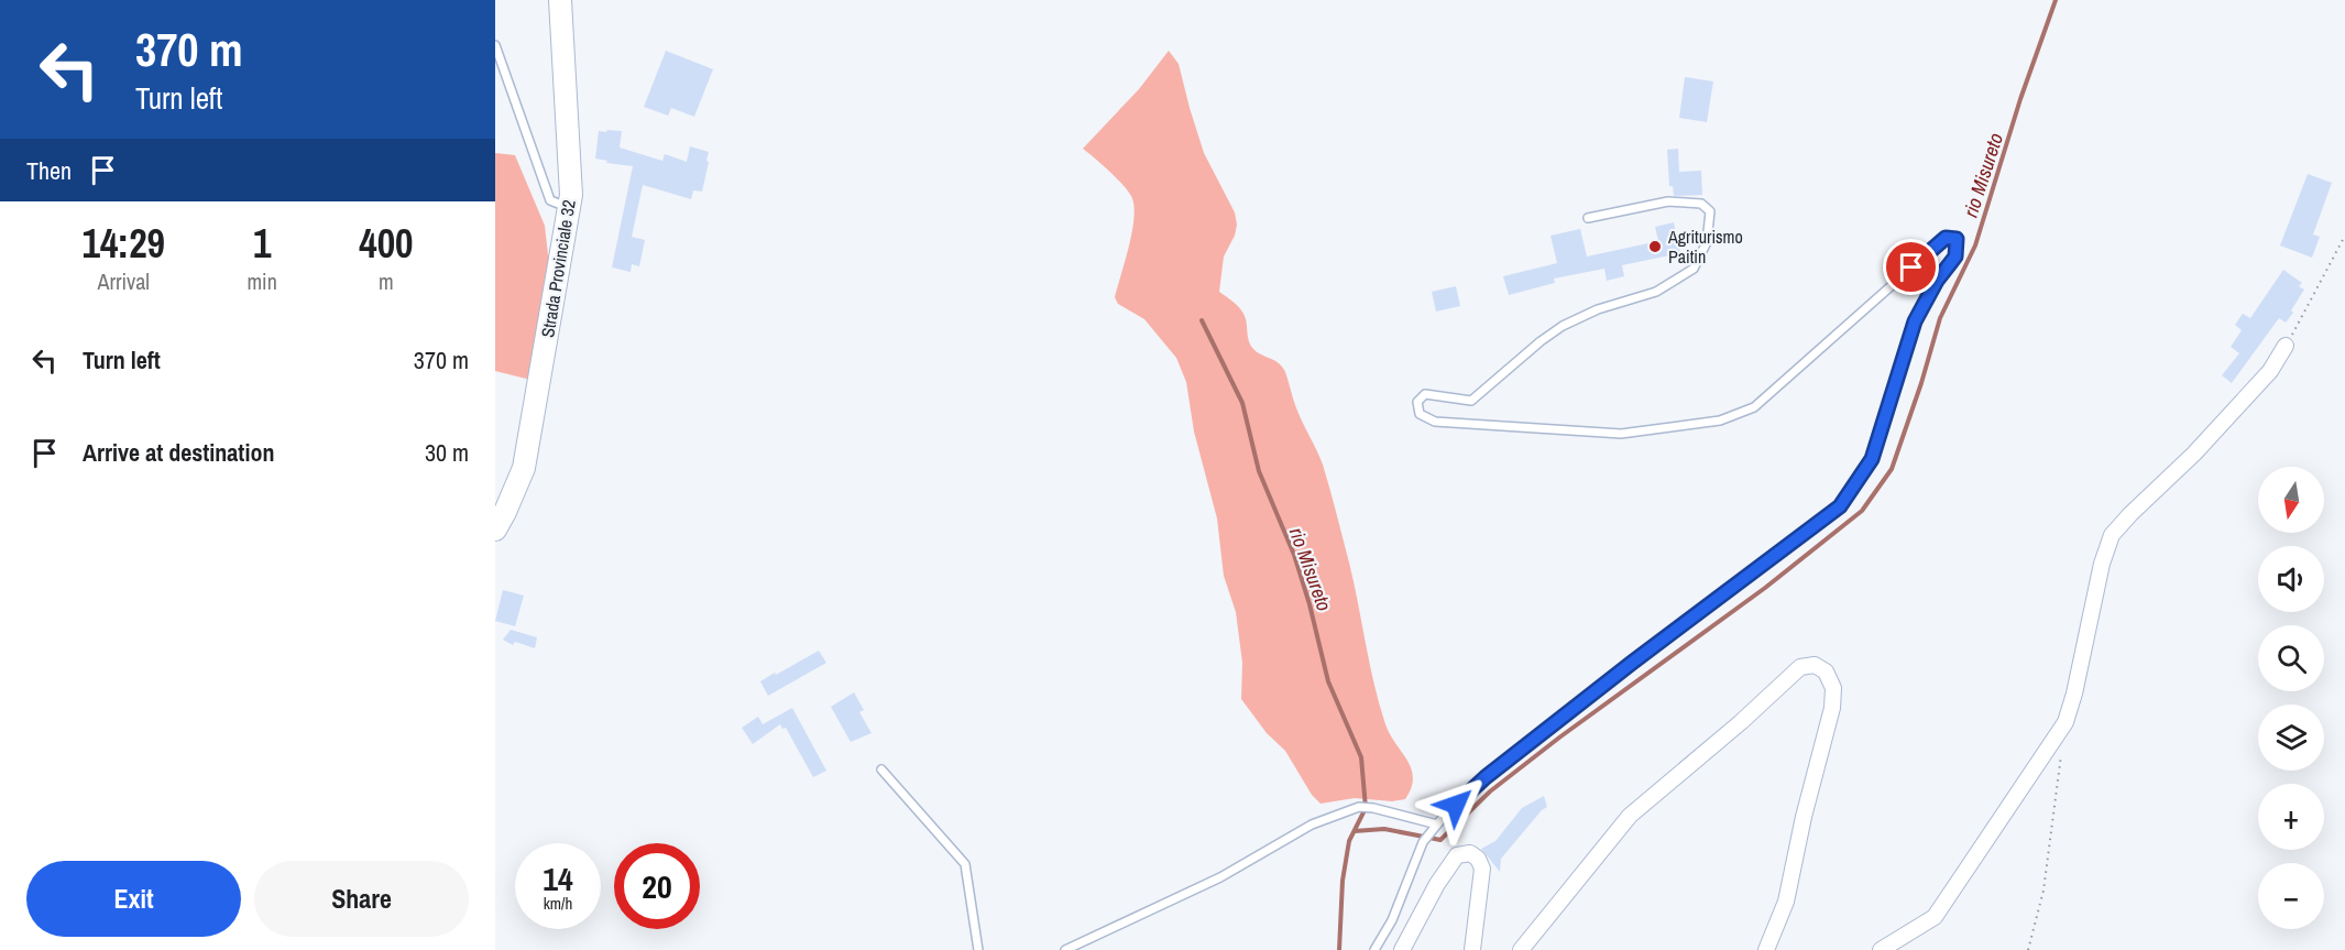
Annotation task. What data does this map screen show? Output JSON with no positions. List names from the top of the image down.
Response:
{
  "streets": {
    "main road": ["Strada Provinciale 32"]
  },
  "water": ["rio Misureto"],
  "places": ["Agriturismo Paitin"],
  "north": "bottom",
  "page": {
    "turn": ["370 m", "Turn left"],
    "then": "Then",
    "eta": [
      "14:29",
      "Arrival",
      "1",
      "min",
      "400",
      "m"
    ],
    "list": [
      {
        "name": "Turn left",
        "value": "370 m"
      },
      {
        "name": "Arrive at destination",
        "value": "30 m"
      }
    ],
    "map_buttons": ["+", "−"],
    "speed": "14 km/h",
    "limit": "20",
    "buttons": ["Exit", "Share"]
  }
}
